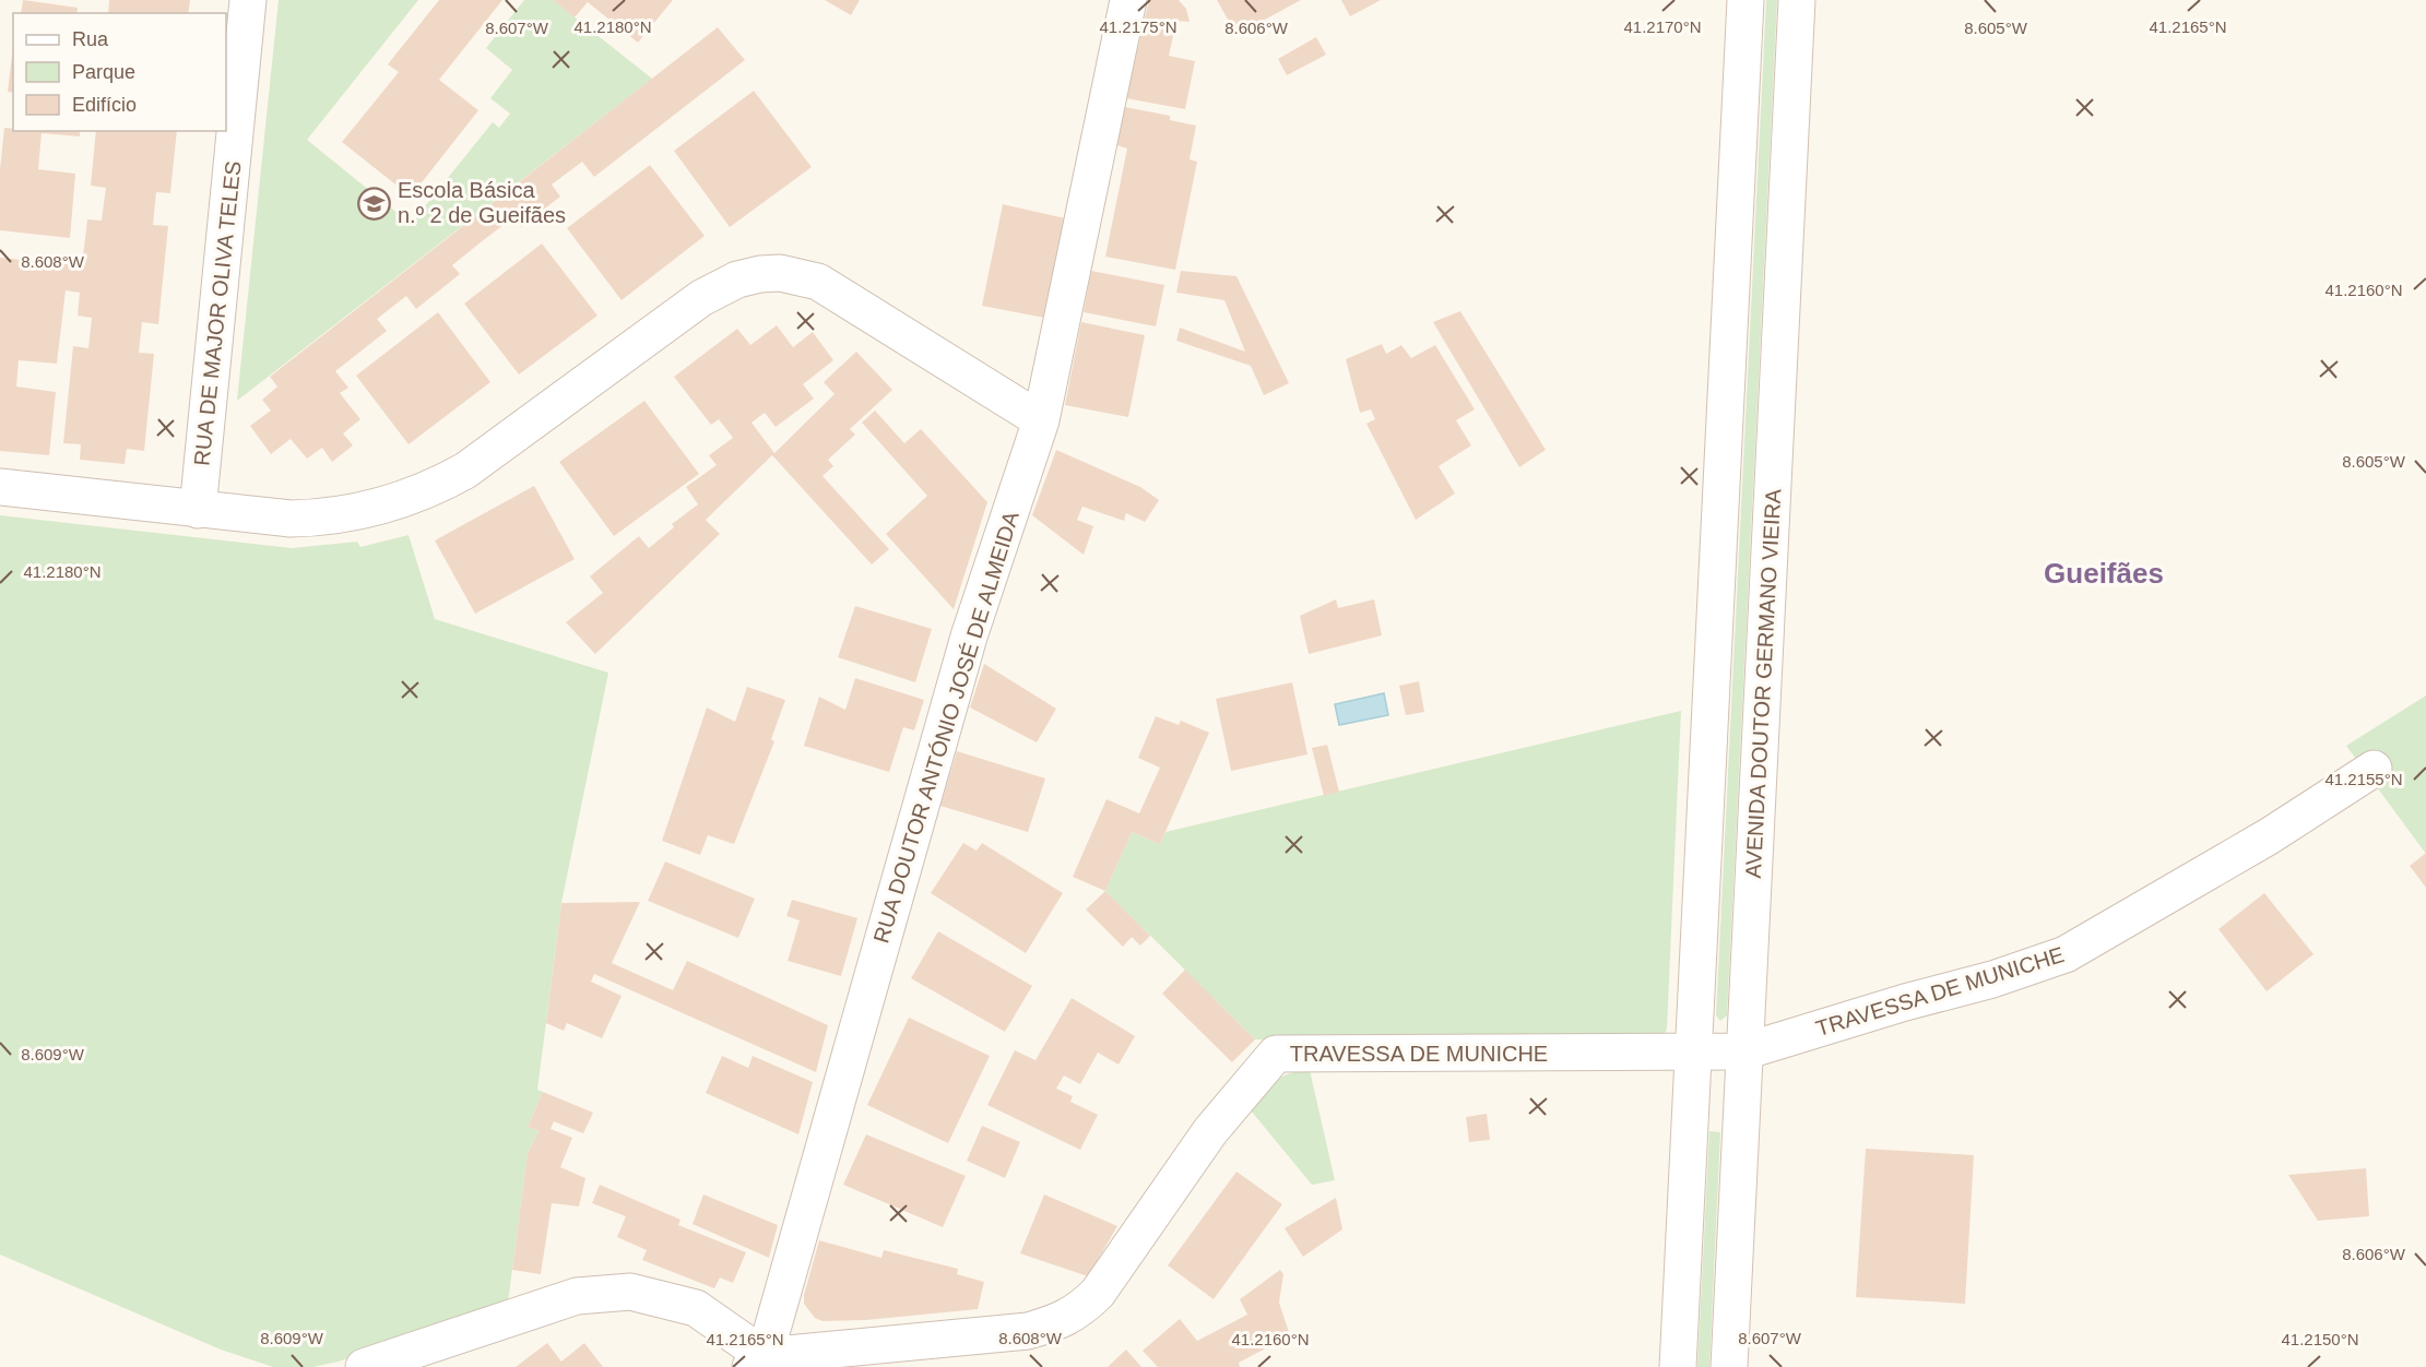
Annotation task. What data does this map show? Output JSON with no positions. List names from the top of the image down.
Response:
{
  "streets": {
    "street": [
      "RUA DE MAJOR OLIVA TELES",
      "AVENIDA DOUTOR GERMANO VIEIRA",
      "RUA DOUTOR ANTÓNIO JOSÉ DE ALMEIDA",
      "TRAVESSA DE MUNICHE"
    ]
  },
  "crossings": [
    ["AVENIDA DOUTOR GERMANO VIEIRA", "TRAVESSA DE MUNICHE"],
    ["RUA DOUTOR ANTÓNIO JOSÉ DE ALMEIDA", "TRAVESSA DE MUNICHE"]
  ],
  "districts": ["Gueifães"],
  "places": {
    "school or university": ["Escola Básica n.º 2 de Gueifães"]
  },
  "legend": ["Rua", "Parque", "Edifício"],
  "coordinates": [
    "41.2180°N",
    "41.2175°N",
    "41.2170°N",
    "41.2165°N",
    "8.607°W",
    "8.605°W",
    "8.606°W",
    "8.608°W",
    "41.2160°N",
    "41.2155°N",
    "8.609°W",
    "41.2150°N"
  ]
}
